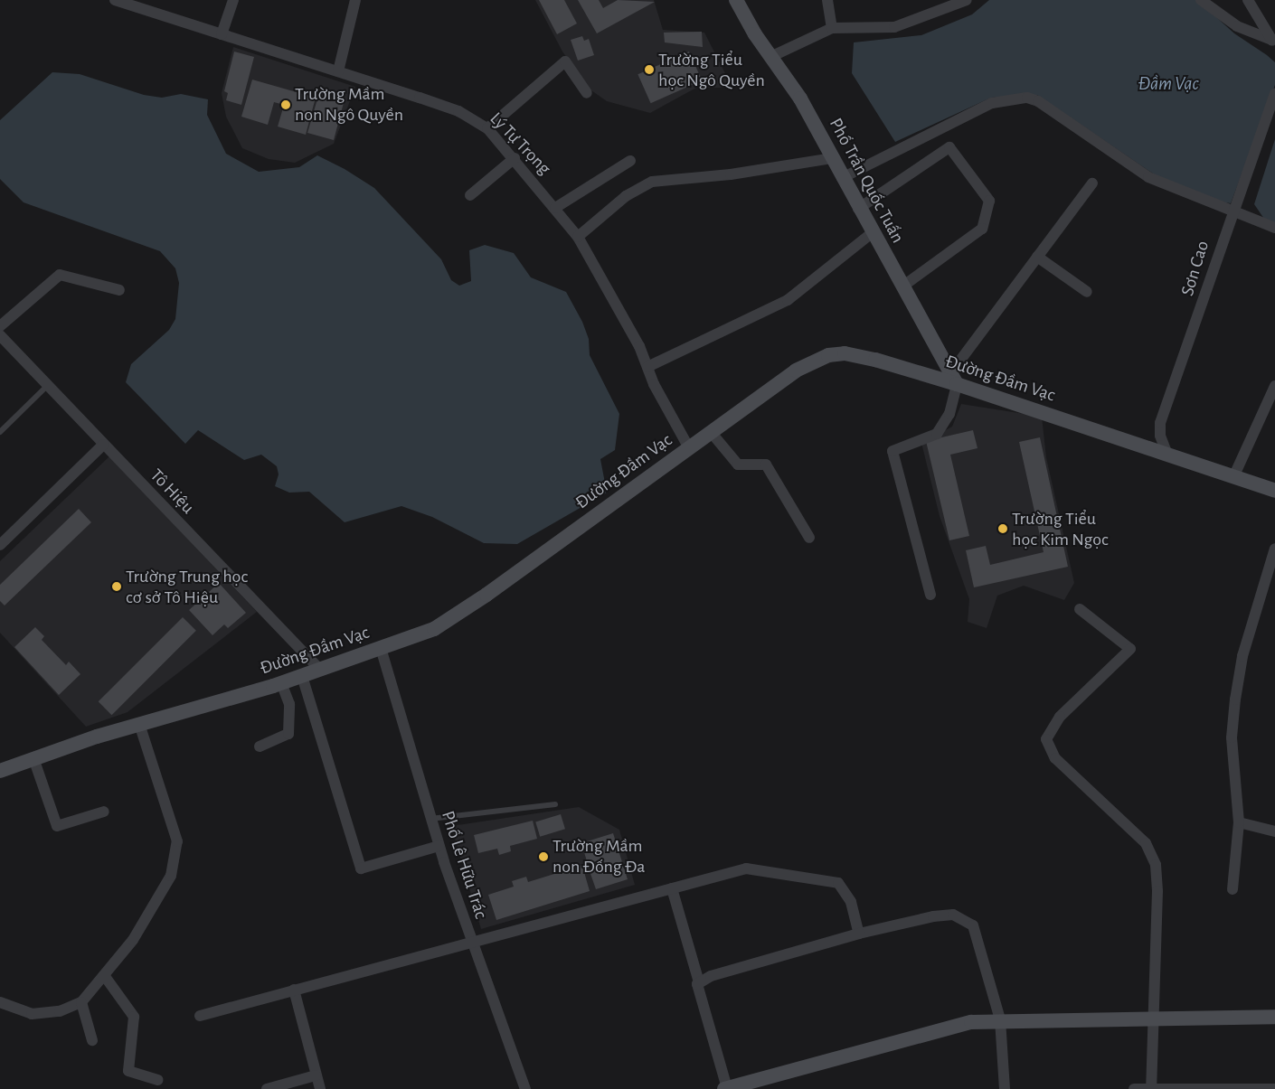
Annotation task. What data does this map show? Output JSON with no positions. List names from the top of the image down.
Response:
{
  "streets": {
    "street": [
      "Lý Tự Trọng",
      "Phố Trần Quốc Tuấn",
      "Sơn Cao",
      "Đường Đầm Vạc",
      "Tô Hiệu",
      "Phố Lê Hữu Trác"
    ]
  },
  "crossings": [
    ["Lý Tự Trọng", "Đường Đầm Vạc"],
    ["Phố Trần Quốc Tuấn", "Đường Đầm Vạc"],
    ["Sơn Cao", "Đường Đầm Vạc"],
    ["Đường Đầm Vạc", "Tô Hiệu"],
    ["Đường Đầm Vạc", "Phố Lê Hữu Trác"]
  ],
  "water": ["Đầm Vạc"],
  "places": [
    "Trường Tiểu học Ngô Quyền",
    "Trường Mầm non Ngô Quyền",
    "Trường Tiểu học Kim Ngọc",
    "Trường Trung học cơ sở Tô Hiệu",
    "Trường Mầm non Đống Đa"
  ]
}
